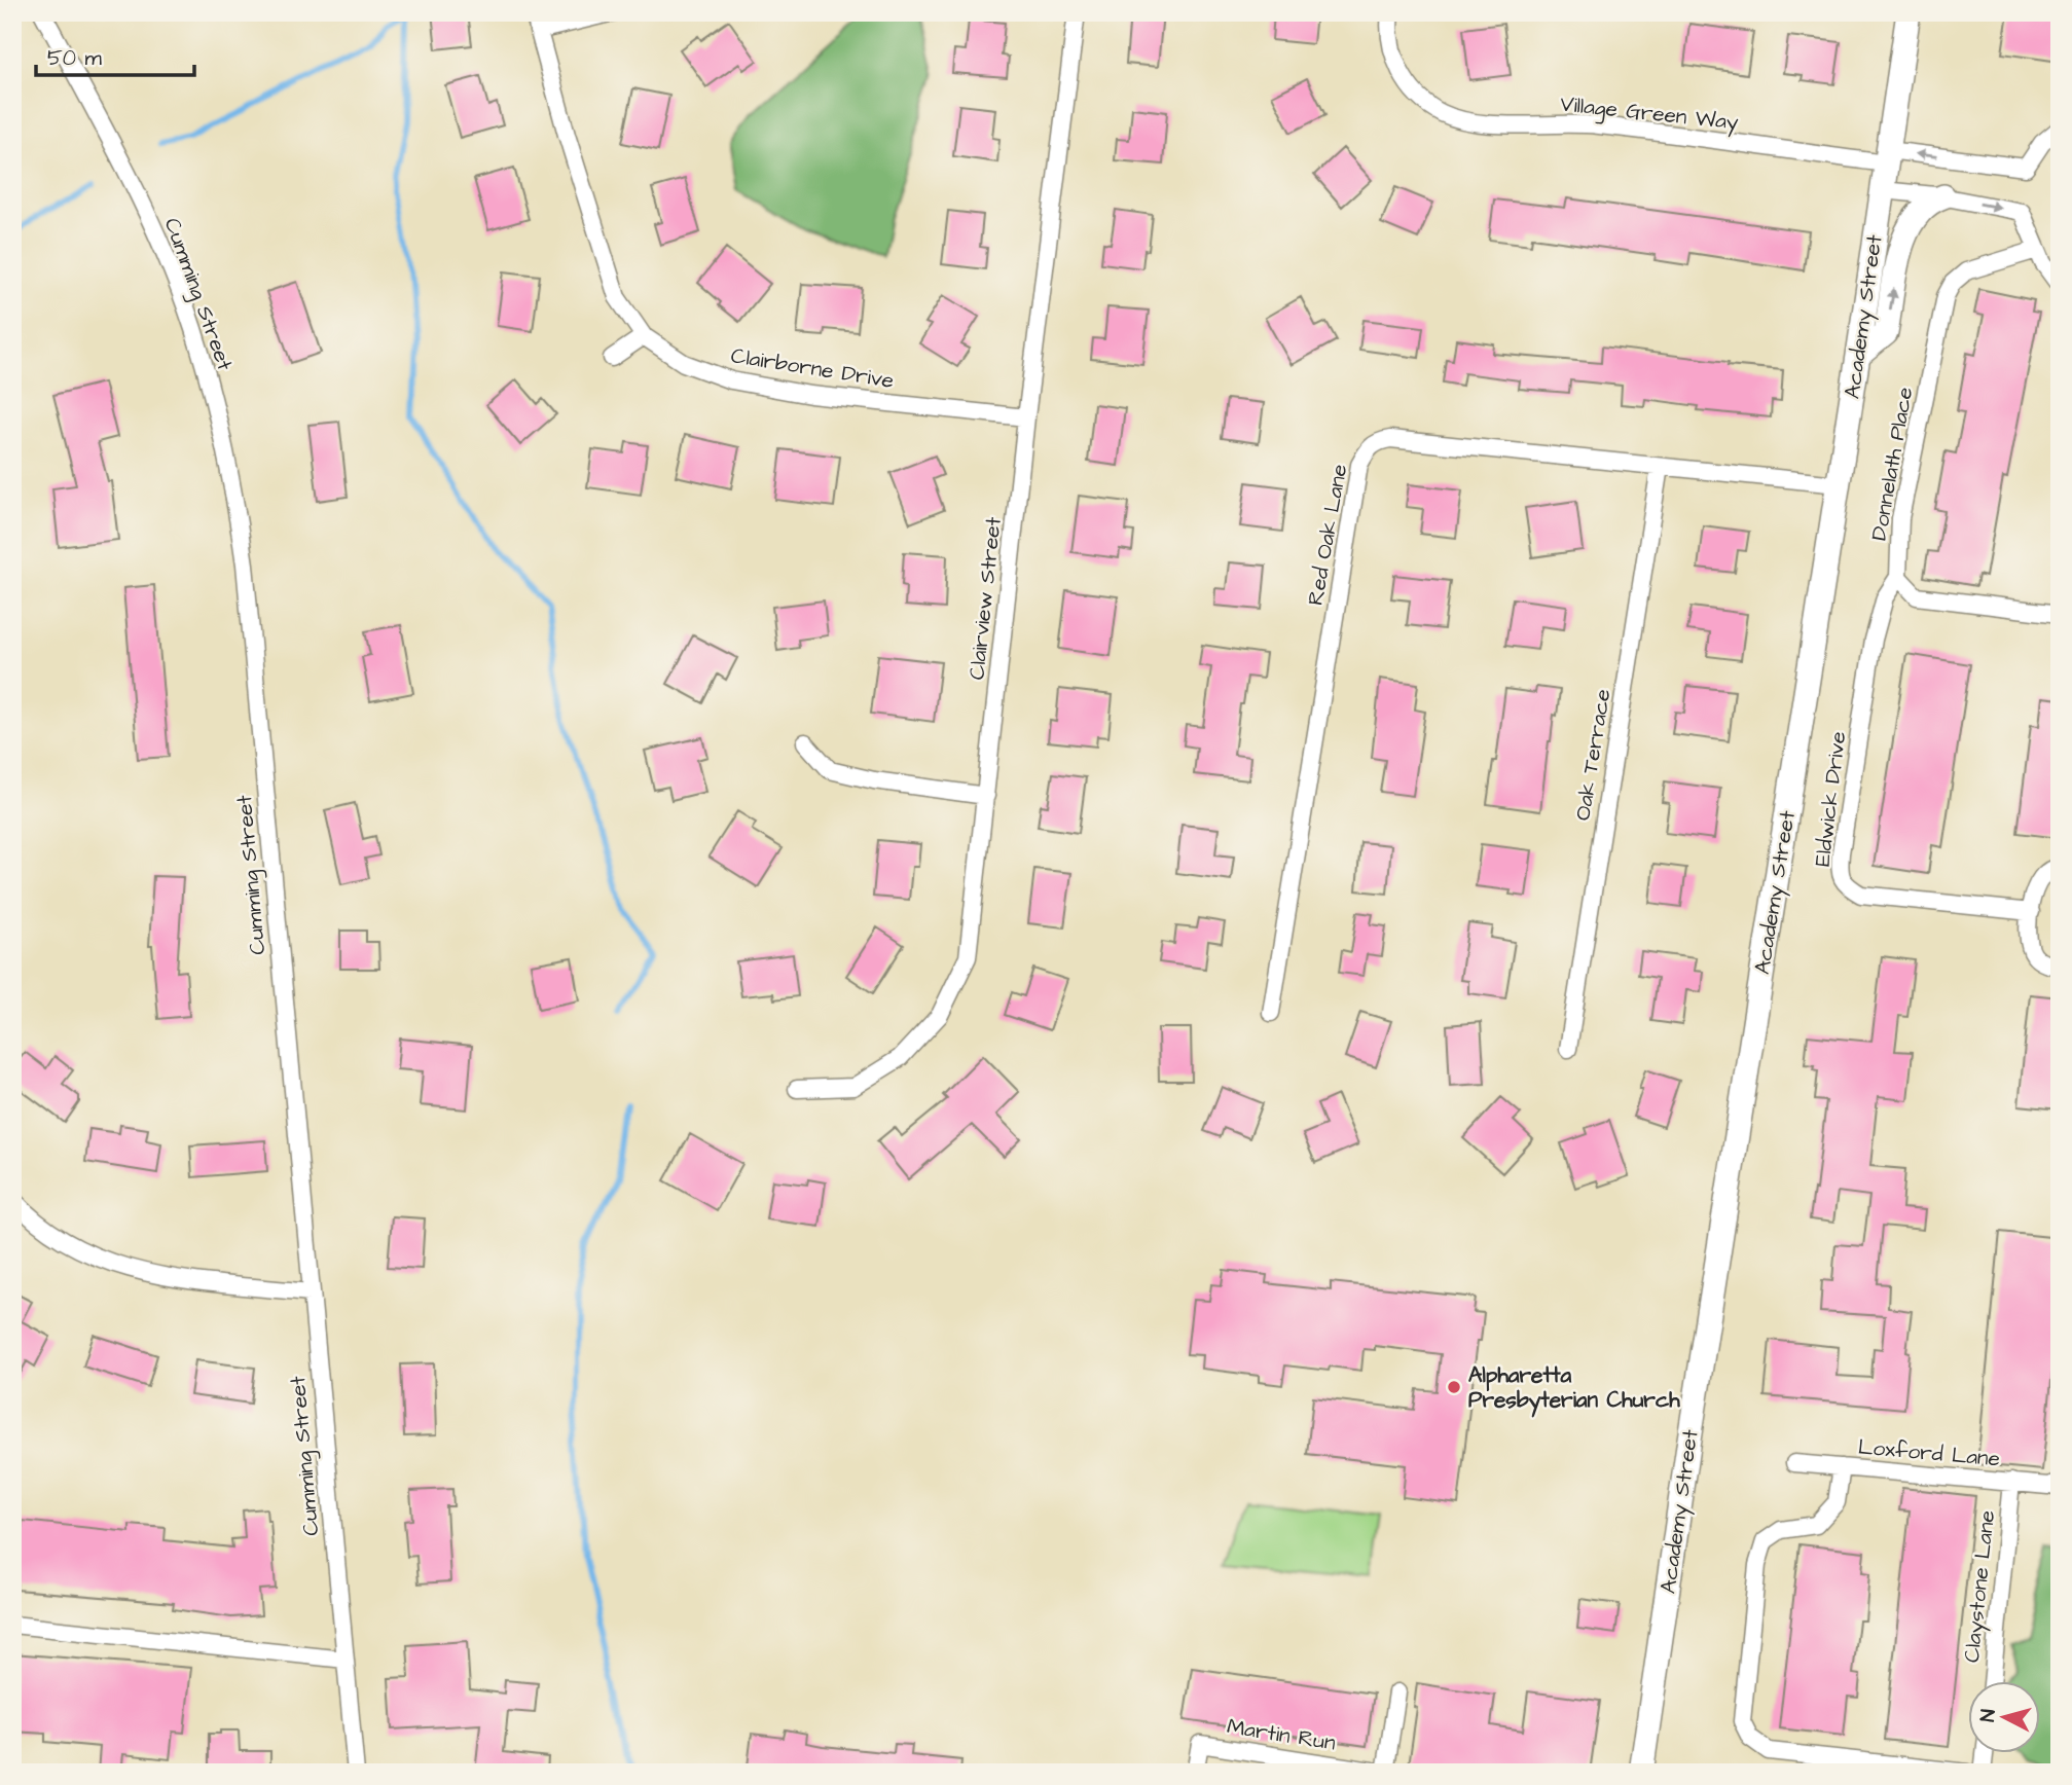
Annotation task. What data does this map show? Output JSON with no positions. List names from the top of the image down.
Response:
{
  "streets": {
    "street": [
      "Village Green Way",
      "Cumming Street",
      "Academy Street",
      "Clairborne Drive",
      "Donnelath Place",
      "Red Oak Lane",
      "Clairview Street",
      "Oak Terrace",
      "Eldwick Drive",
      "Loxford Lane",
      "Claystone Lane",
      "Martin Run"
    ]
  },
  "crossings": [
    ["Village Green Way", "Academy Street"],
    ["Academy Street", "Red Oak Lane"],
    ["Clairborne Drive", "Clairview Street"],
    ["Donnelath Place", "Eldwick Drive"],
    ["Red Oak Lane", "Oak Terrace"],
    ["Loxford Lane", "Claystone Lane"]
  ],
  "places": ["Alpharetta Presbyterian Church"],
  "scale_bar": "50 m",
  "north": "left"
}
